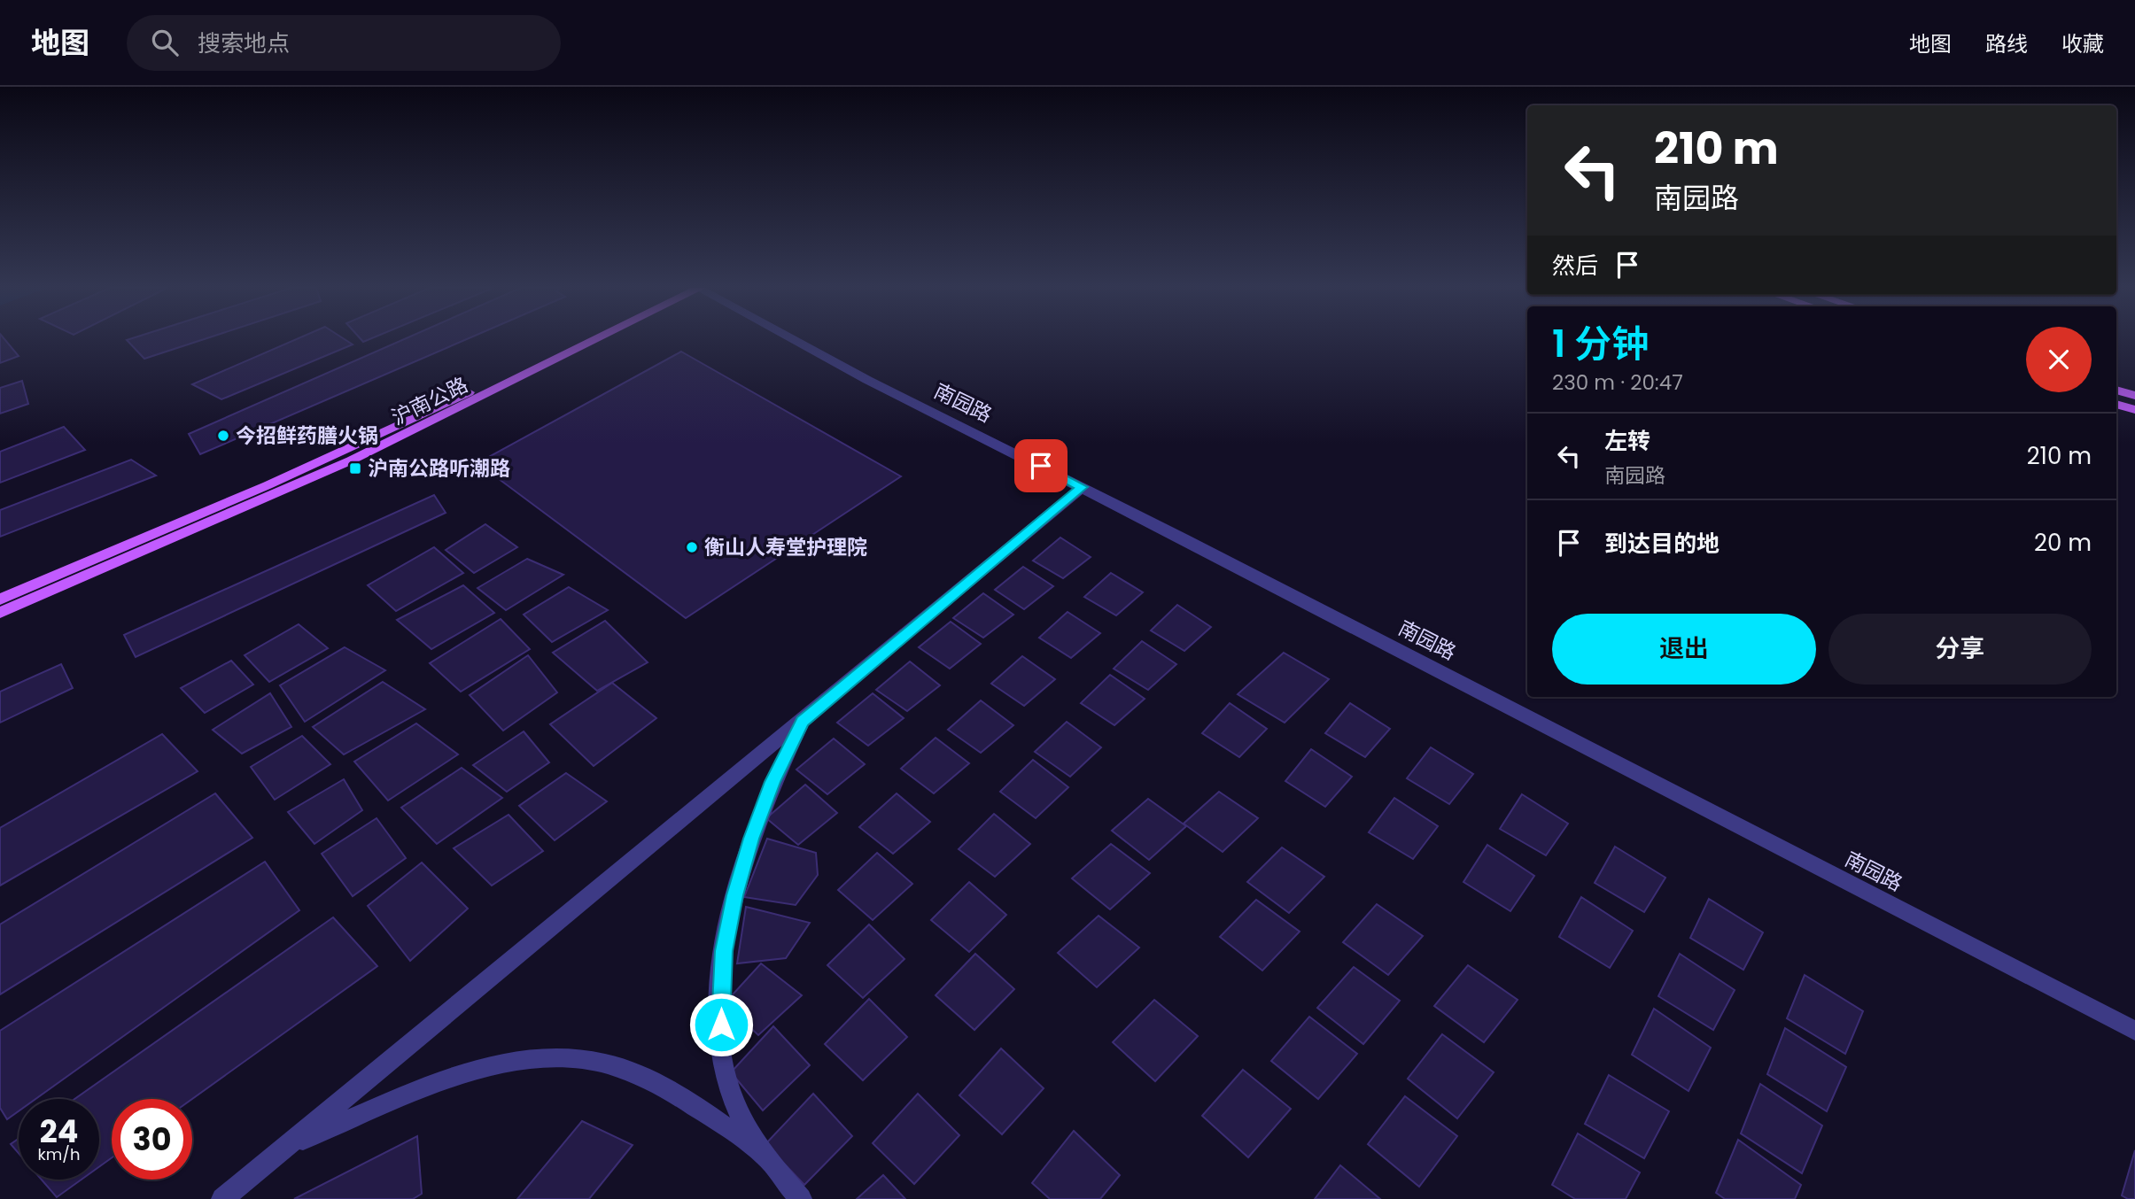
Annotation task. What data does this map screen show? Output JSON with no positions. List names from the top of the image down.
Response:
{
  "streets": {
    "main road": ["沪南公路"],
    "street": ["南园路"]
  },
  "places": {
    "other": ["今招鲜药膳火锅", "衡山人寿堂护理院"],
    "transit": ["沪南公路听潮路"]
  },
  "page": {
    "header": "地图",
    "search": "搜索地点",
    "nav": ["地图", "路线", "收藏"],
    "turn": ["210 m", "南园路"],
    "then": "然后",
    "heading": ["1 分钟", "230 m · 20:47"],
    "list": [
      {
        "name": "左转",
        "note": "南园路",
        "value": "210 m"
      },
      {
        "name": "到达目的地",
        "value": "20 m"
      }
    ],
    "buttons": ["退出", "分享"],
    "speed": "24 km/h",
    "limit": "30"
  }
}
